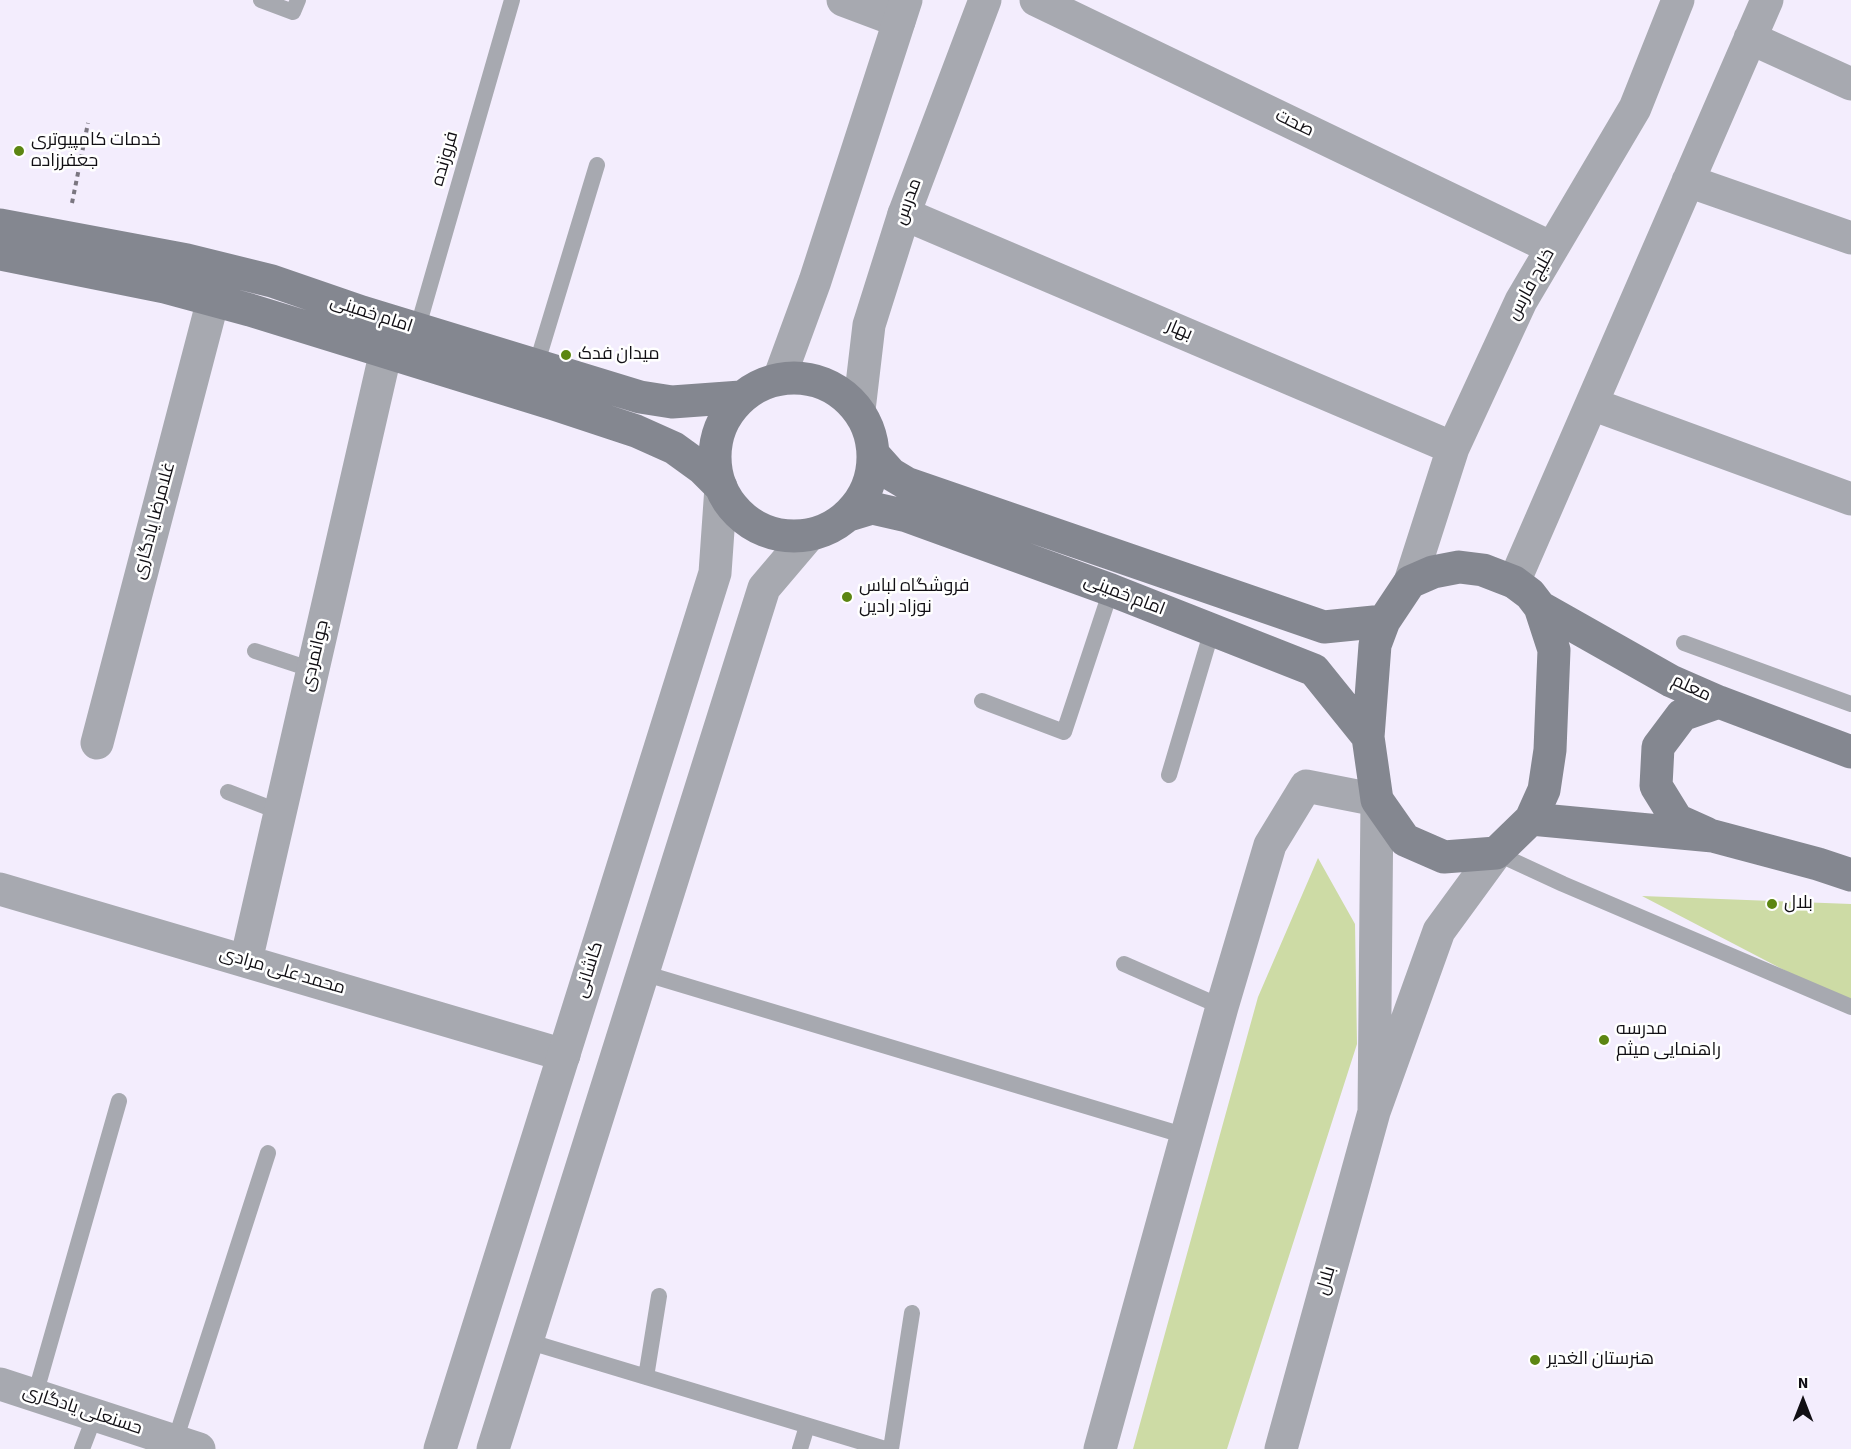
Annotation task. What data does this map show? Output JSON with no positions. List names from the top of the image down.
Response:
{
  "streets": {
    "main road": ["امام خمینی", "معلم"],
    "street": [
      "صحت",
      "مدرس",
      "خلیج فارس",
      "بهار",
      "غلامرضا یادگاری",
      "جوانمردی",
      "کاشانی",
      "محمد علی مرادی",
      "بلال",
      "حسنعلی یادگاری"
    ],
    "lane": ["فروزنده"]
  },
  "crossings": [
    ["صحت", "خلیج فارس"],
    ["فروزنده", "امام خمینی"],
    ["مدرس", "امام خمینی"],
    ["مدرس", "بهار"],
    ["مدرس", "کاشانی"],
    ["خلیج فارس", "بهار"],
    ["امام خمینی", "غلامرضا یادگاری"],
    ["امام خمینی", "جوانمردی"],
    ["امام خمینی", "کاشانی"],
    ["جوانمردی", "محمد علی مرادی"],
    ["کاشانی", "محمد علی مرادی"]
  ],
  "places": [
    "خدمات کامپیوتری جعفرزاده",
    "میدان فدک",
    "فروشگاه لباس نوزاد رادین",
    "بلال",
    "مدرسه راهنمایی میثم",
    "هنرستان الغدیر"
  ],
  "north": "top"
}
